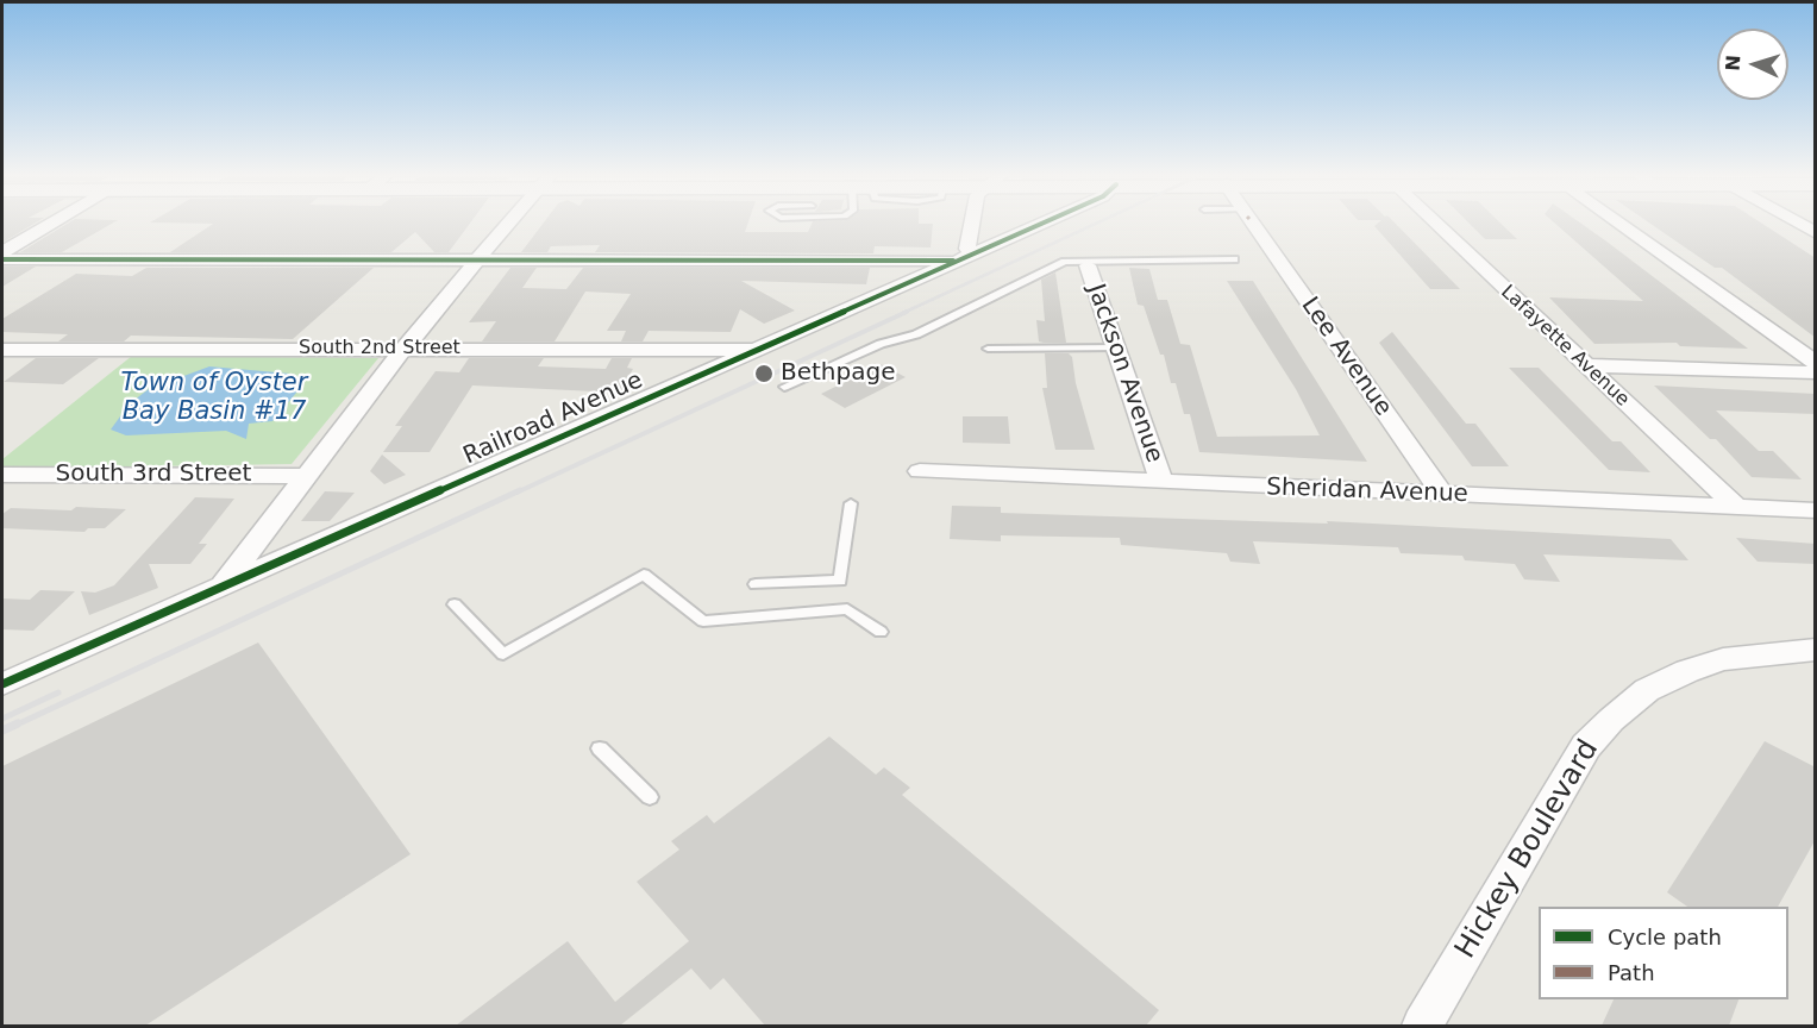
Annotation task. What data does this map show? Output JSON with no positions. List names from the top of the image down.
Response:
{
  "streets": {
    "street": [
      "Lafayette Avenue",
      "South 2nd Street",
      "Lee Avenue",
      "Jackson Avenue",
      "Railroad Avenue",
      "South 3rd Street",
      "Sheridan Avenue",
      "Hickey Boulevard"
    ]
  },
  "crossings": [
    ["Lafayette Avenue", "Sheridan Avenue"],
    ["South 2nd Street", "Railroad Avenue"],
    ["Lee Avenue", "Sheridan Avenue"],
    ["Jackson Avenue", "Sheridan Avenue"]
  ],
  "water": ["Town of Oyster Bay Basin #17"],
  "places": ["Bethpage"],
  "legend": ["Cycle path", "Path"],
  "north": "left"
}
